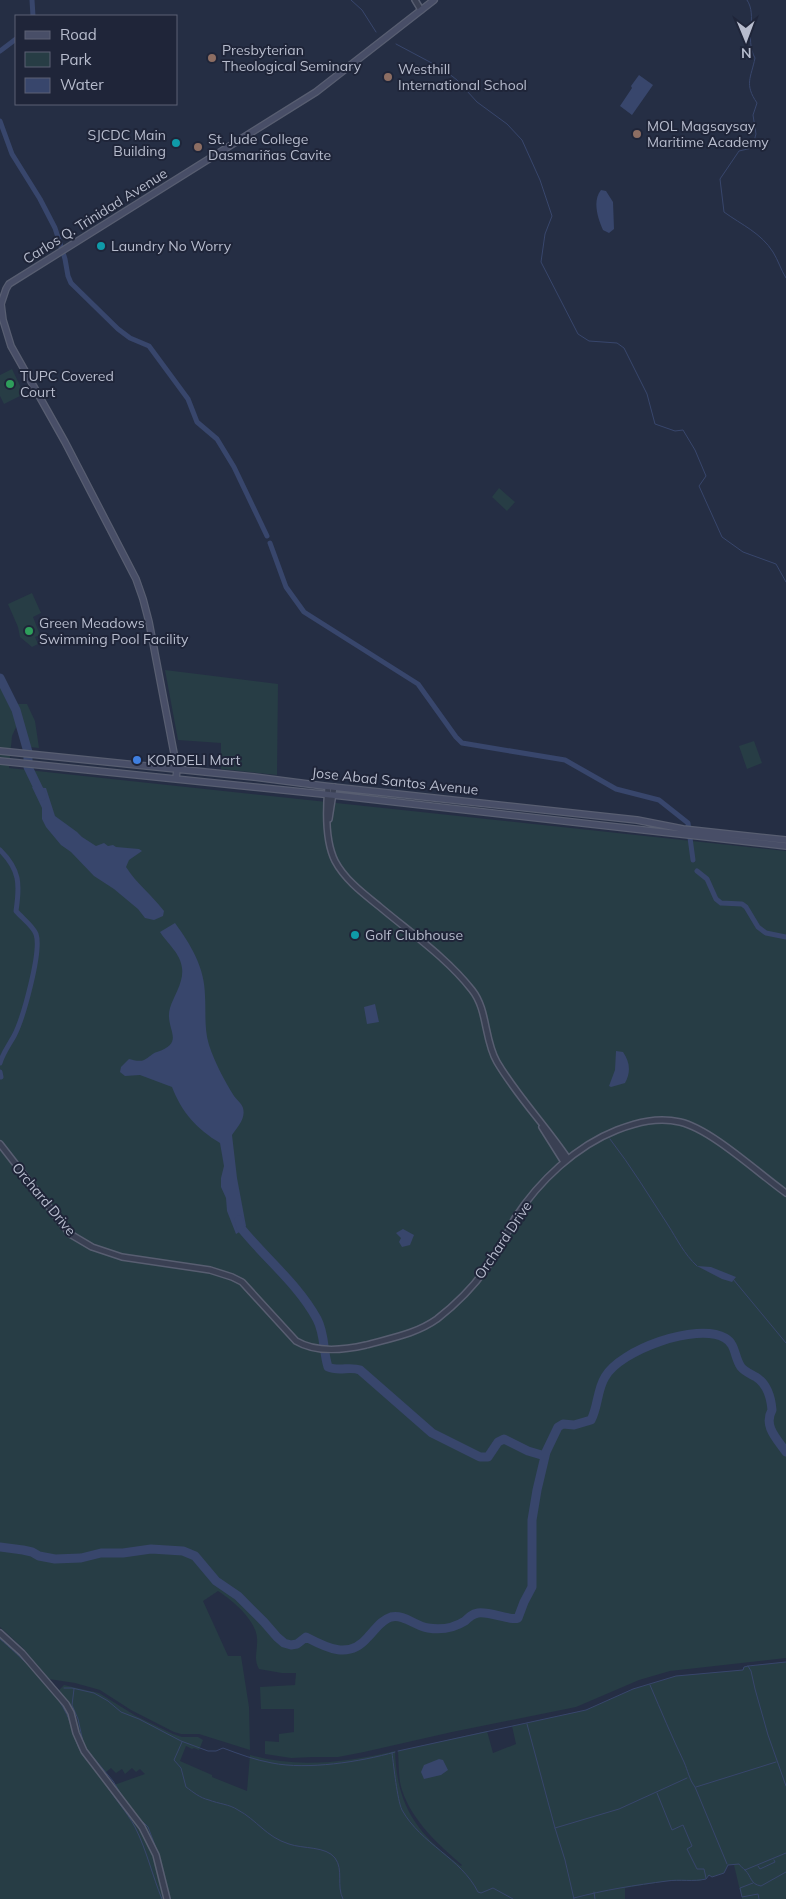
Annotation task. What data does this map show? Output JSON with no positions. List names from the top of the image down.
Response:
{
  "streets": {
    "main road": ["Carlos Q. Trinidad Avenue", "Jose Abad Santos Avenue"],
    "street": ["Orchard Drive"]
  },
  "crossings": [
    ["Carlos Q. Trinidad Avenue", "Jose Abad Santos Avenue"]
  ],
  "places": [
    "Presbyterian Theological Seminary",
    "Westhill International School",
    "MOL Magsaysay Maritime Academy",
    "SJCDC Main Building",
    "St. Jude College Dasmariñas Cavite",
    "Laundry No Worry",
    "TUPC Covered Court",
    "Green Meadows Swimming Pool Facility",
    "KORDELI Mart",
    "Golf Clubhouse"
  ],
  "legend": ["Road", "Park", "Water"],
  "north": "bottom"
}
